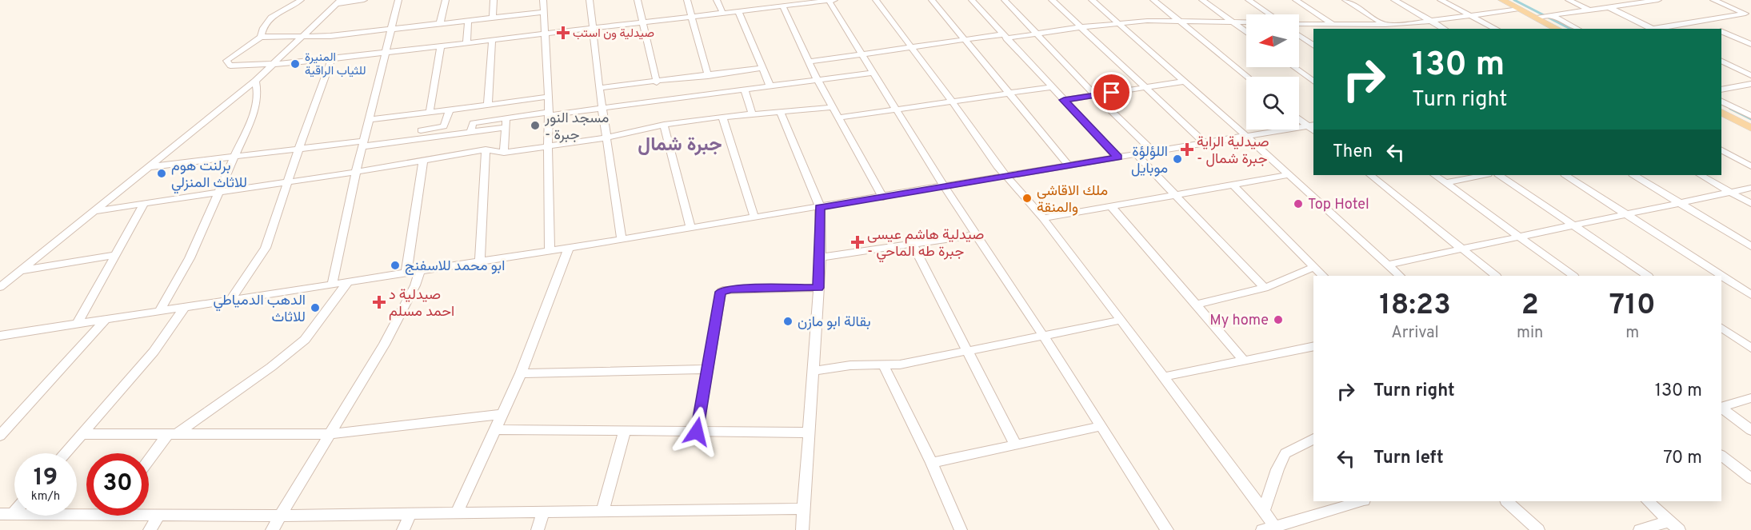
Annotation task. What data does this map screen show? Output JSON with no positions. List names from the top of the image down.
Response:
{
  "districts": ["جبرة شمال"],
  "places": {
    "health": [
      "صيدلية ون استب",
      "صيدلية الراية - جبرة شمال",
      "صيدلية هاشم عيسى - جبرة طه الماحي",
      "صيدلية د احمد مسلم"
    ],
    "other": [
      "المنيرة للثياب الراقية",
      "مسجد النور - جبرة",
      "اللؤلؤة موبايل",
      "برلنت هوم للاثاث المنزلي",
      "ملك الاقاشي والمنقة",
      "Top Hotel",
      "ابو محمد للاسفنج",
      "الدهب الدمياطي للاثاث",
      "My home",
      "بقالة ابو مازن"
    ]
  },
  "north": "left",
  "page": {
    "turn": ["130 m", "Turn right"],
    "then": "Then",
    "eta": [
      "18:23",
      "Arrival",
      "2",
      "min",
      "710",
      "m"
    ],
    "list": [
      {
        "name": "Turn right",
        "value": "130 m"
      },
      {
        "name": "Turn left",
        "value": "70 m"
      }
    ],
    "speed": "19 km/h",
    "limit": "30"
  }
}
